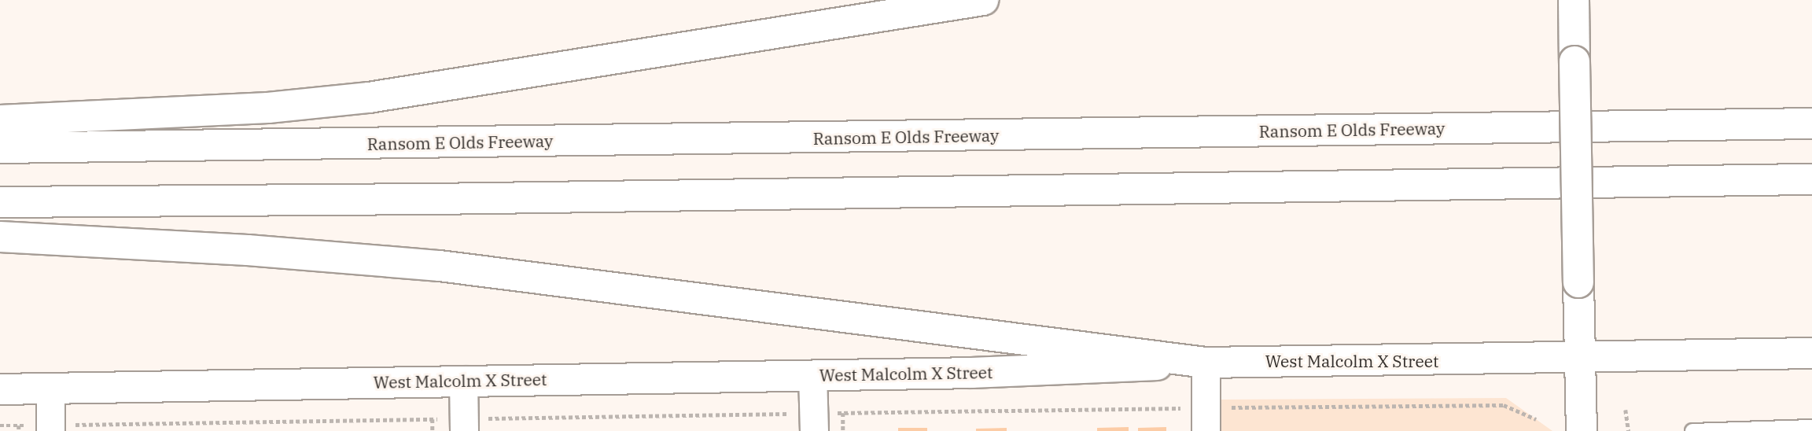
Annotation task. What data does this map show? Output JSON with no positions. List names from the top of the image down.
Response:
{
  "streets": {
    "main road": ["Ransom E Olds Freeway", "West Malcolm X Street"]
  }
}
